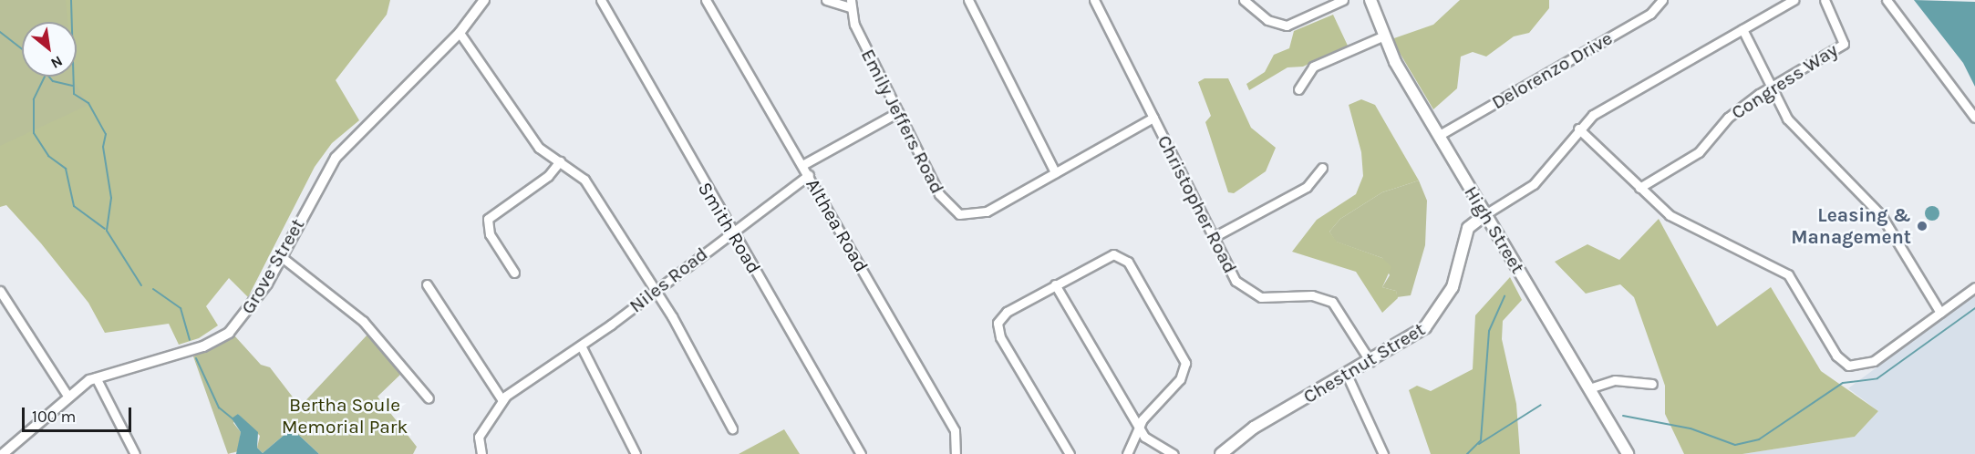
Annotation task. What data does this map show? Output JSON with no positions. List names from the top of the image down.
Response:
{
  "streets": {
    "main road": ["High Street", "Chestnut Street"],
    "street": [
      "Delorenzo Drive",
      "Congress Way",
      "Emily Jeffers Road",
      "Christopher Road",
      "Althea Road",
      "Smith Road",
      "Grove Street",
      "Niles Road"
    ]
  },
  "crossings": [
    ["Delorenzo Drive", "High Street"],
    ["Emily Jeffers Road", "Christopher Road"],
    ["Christopher Road", "Chestnut Street"],
    ["Althea Road", "Niles Road"],
    ["Smith Road", "Niles Road"],
    ["High Street", "Chestnut Street"]
  ],
  "parks": ["Bertha Soule Memorial Park"],
  "places": ["Leasing & Management"],
  "scale_bar": "100 m",
  "north": "bottom right"
}
